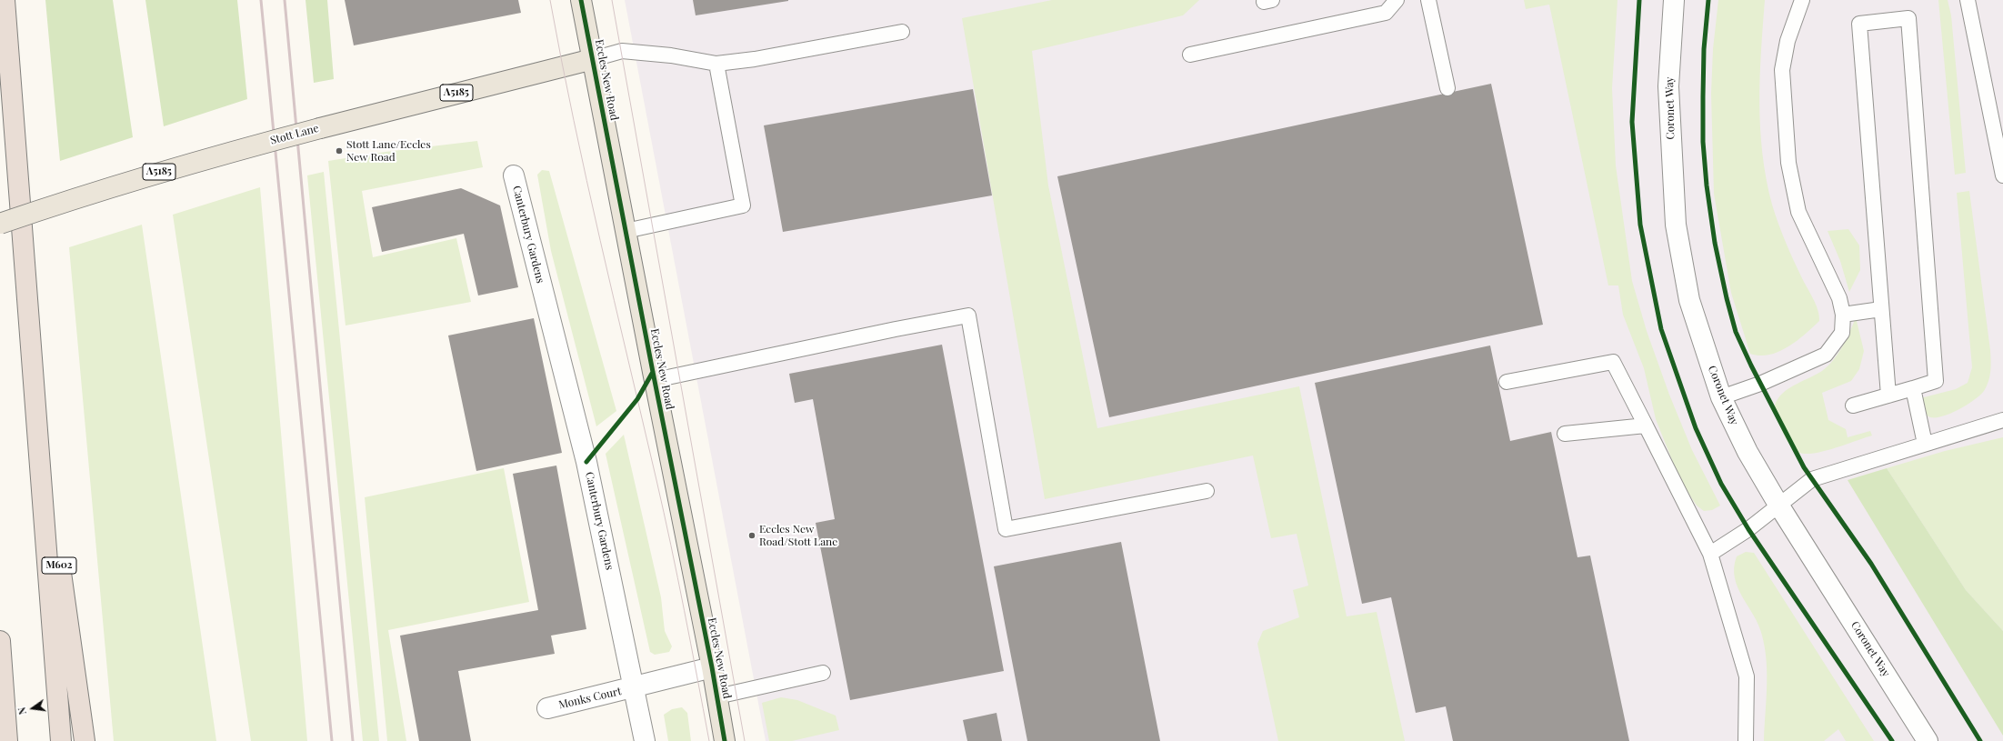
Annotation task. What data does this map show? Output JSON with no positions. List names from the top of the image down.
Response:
{
  "streets": {
    "highway": ["M602"],
    "main road": ["Eccles New Road", "A5185", "Stott Lane"],
    "street": ["Coronet Way", "Canterbury Gardens", "Monks Court"]
  },
  "crossings": [
    ["Eccles New Road", "Stott Lane"],
    ["Eccles New Road", "Monks Court"],
    ["Canterbury Gardens", "Monks Court"]
  ],
  "places": ["Stott Lane/Eccles New Road", "Eccles New Road/Stott Lane"],
  "north": "left"
}
